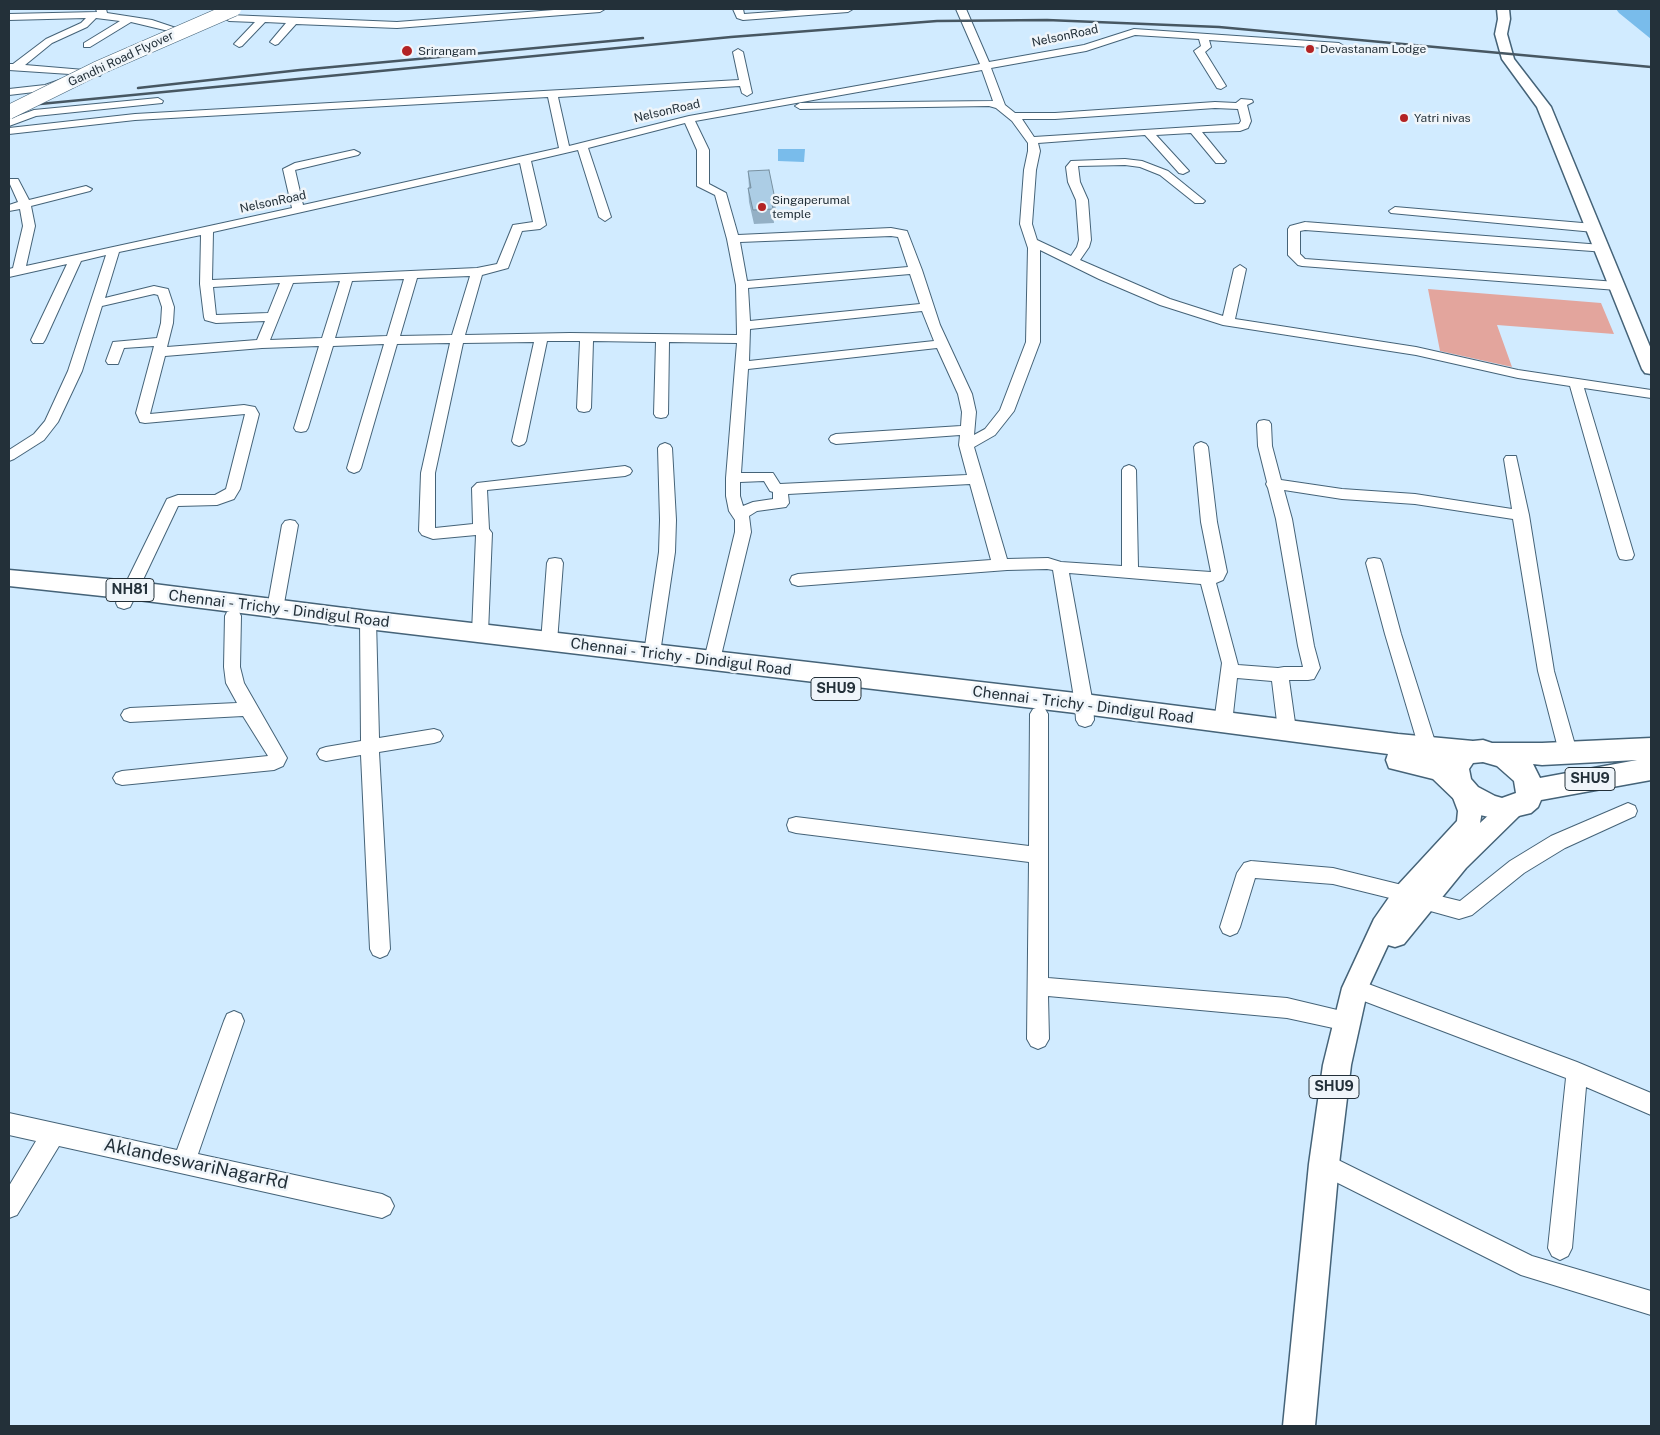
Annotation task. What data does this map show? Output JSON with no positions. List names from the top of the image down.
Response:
{
  "streets": {
    "highway": ["NH81", "Chennai - Trichy - Dindigul Road", "SHU9"],
    "main road": ["Gandhi Road Flyover"],
    "street": ["NelsonRoad", "AklandeswariNagarRd"]
  },
  "crossings": [
    ["Chennai - Trichy - Dindigul Road", "SHU9"]
  ],
  "places": [
    "Devastanam Lodge",
    "Srirangam",
    "Yatri nivas",
    "Singaperumal temple"
  ]
}
